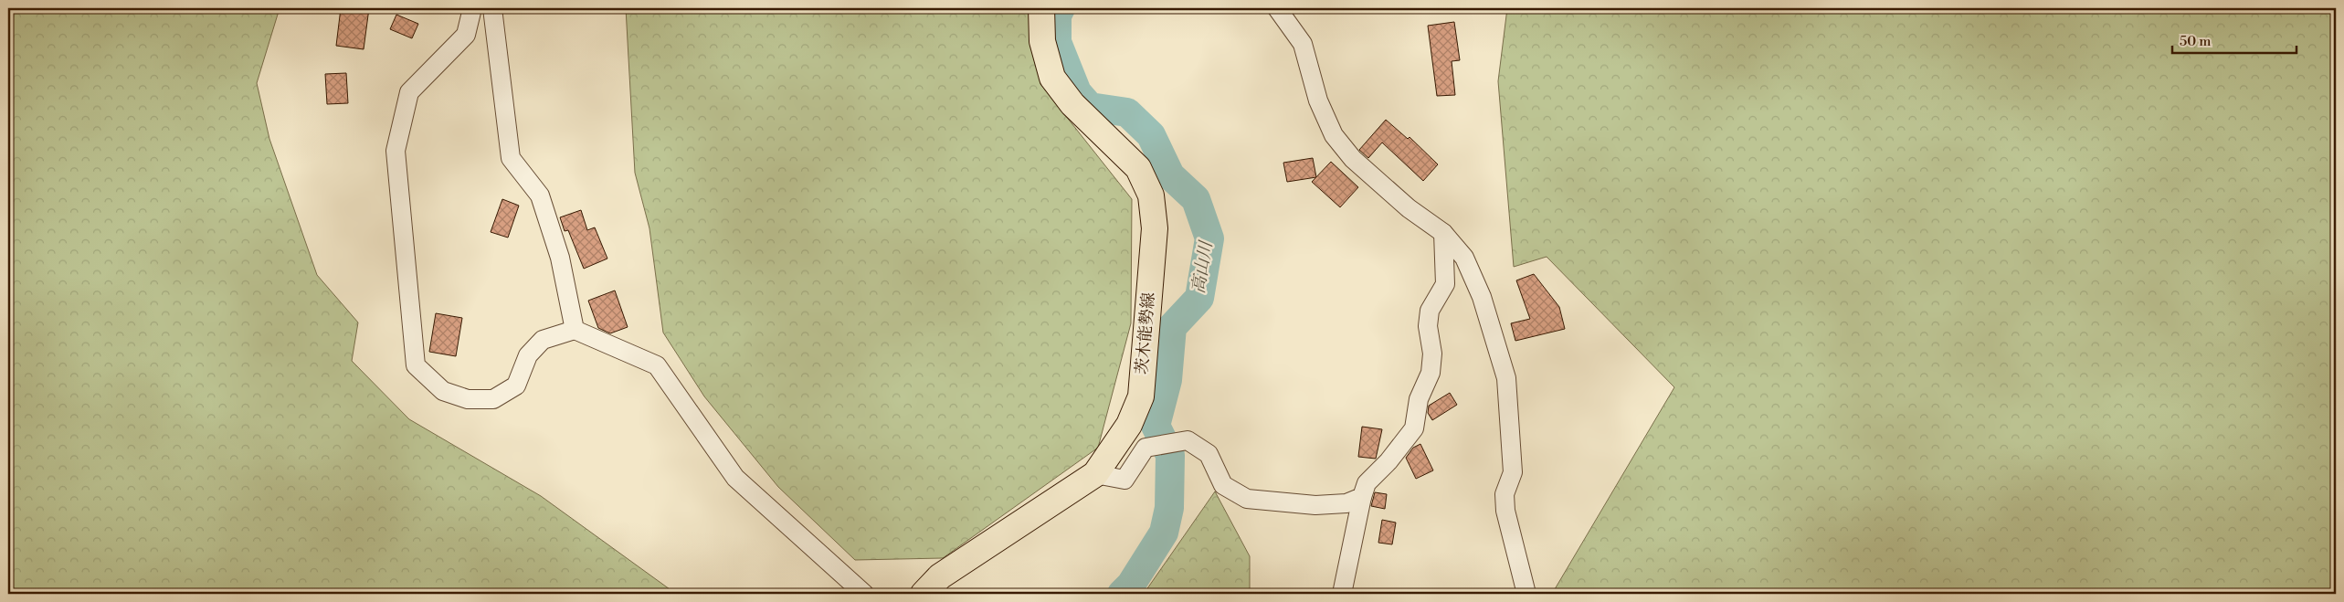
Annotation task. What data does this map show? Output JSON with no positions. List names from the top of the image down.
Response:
{
  "streets": {
    "main road": ["茨木能勢線"]
  },
  "water": ["高山川"],
  "scale_bar": "50 m"
}
